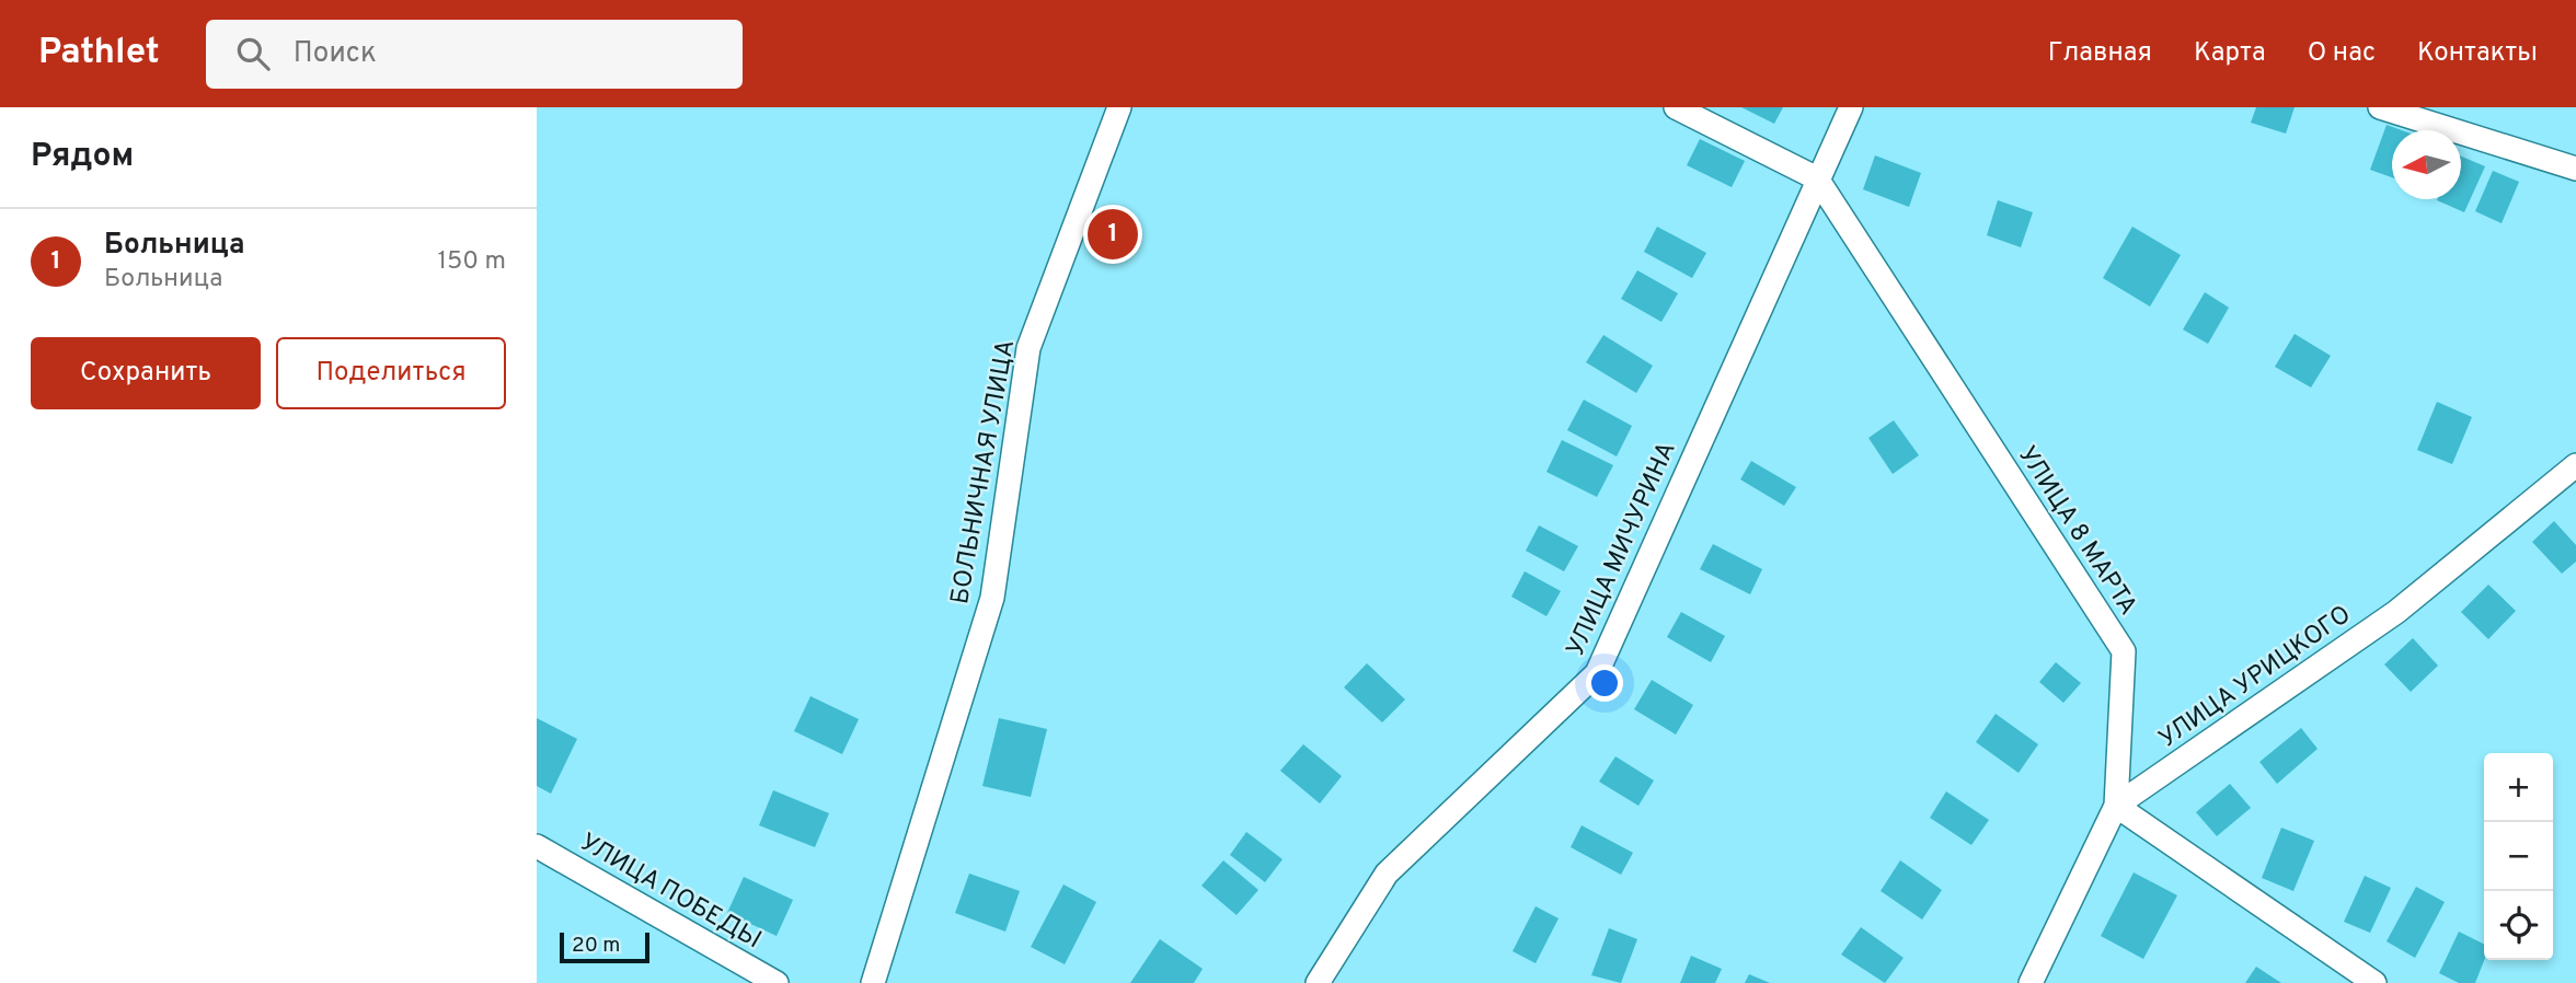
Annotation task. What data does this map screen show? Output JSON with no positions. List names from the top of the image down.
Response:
{
  "streets": {
    "street": [
      "БОЛЬНИЧНАЯ УЛИЦА",
      "УЛИЦА 8 МАРТА",
      "УЛИЦА МИЧУРИНА",
      "УЛИЦА УРИЦКОГО",
      "УЛИЦА ПОБЕДЫ"
    ]
  },
  "crossings": [
    ["УЛИЦА 8 МАРТА", "УЛИЦА МИЧУРИНА"],
    ["УЛИЦА 8 МАРТА", "УЛИЦА УРИЦКОГО"]
  ],
  "scale_bar": "20 m",
  "north": "left",
  "page": {
    "header": "Pathlet",
    "search": "Поиск",
    "nav": [
      "Главная",
      "Карта",
      "О нас",
      "Контакты"
    ],
    "heading": "Рядом",
    "pins": "1",
    "list": [
      {
        "mark": "1",
        "name": "Больница",
        "note": "Больница",
        "value": "150 m"
      }
    ],
    "buttons": ["Сохранить", "Поделиться"],
    "map_buttons": ["+", "−"],
    "scale": "20 m"
  }
}
